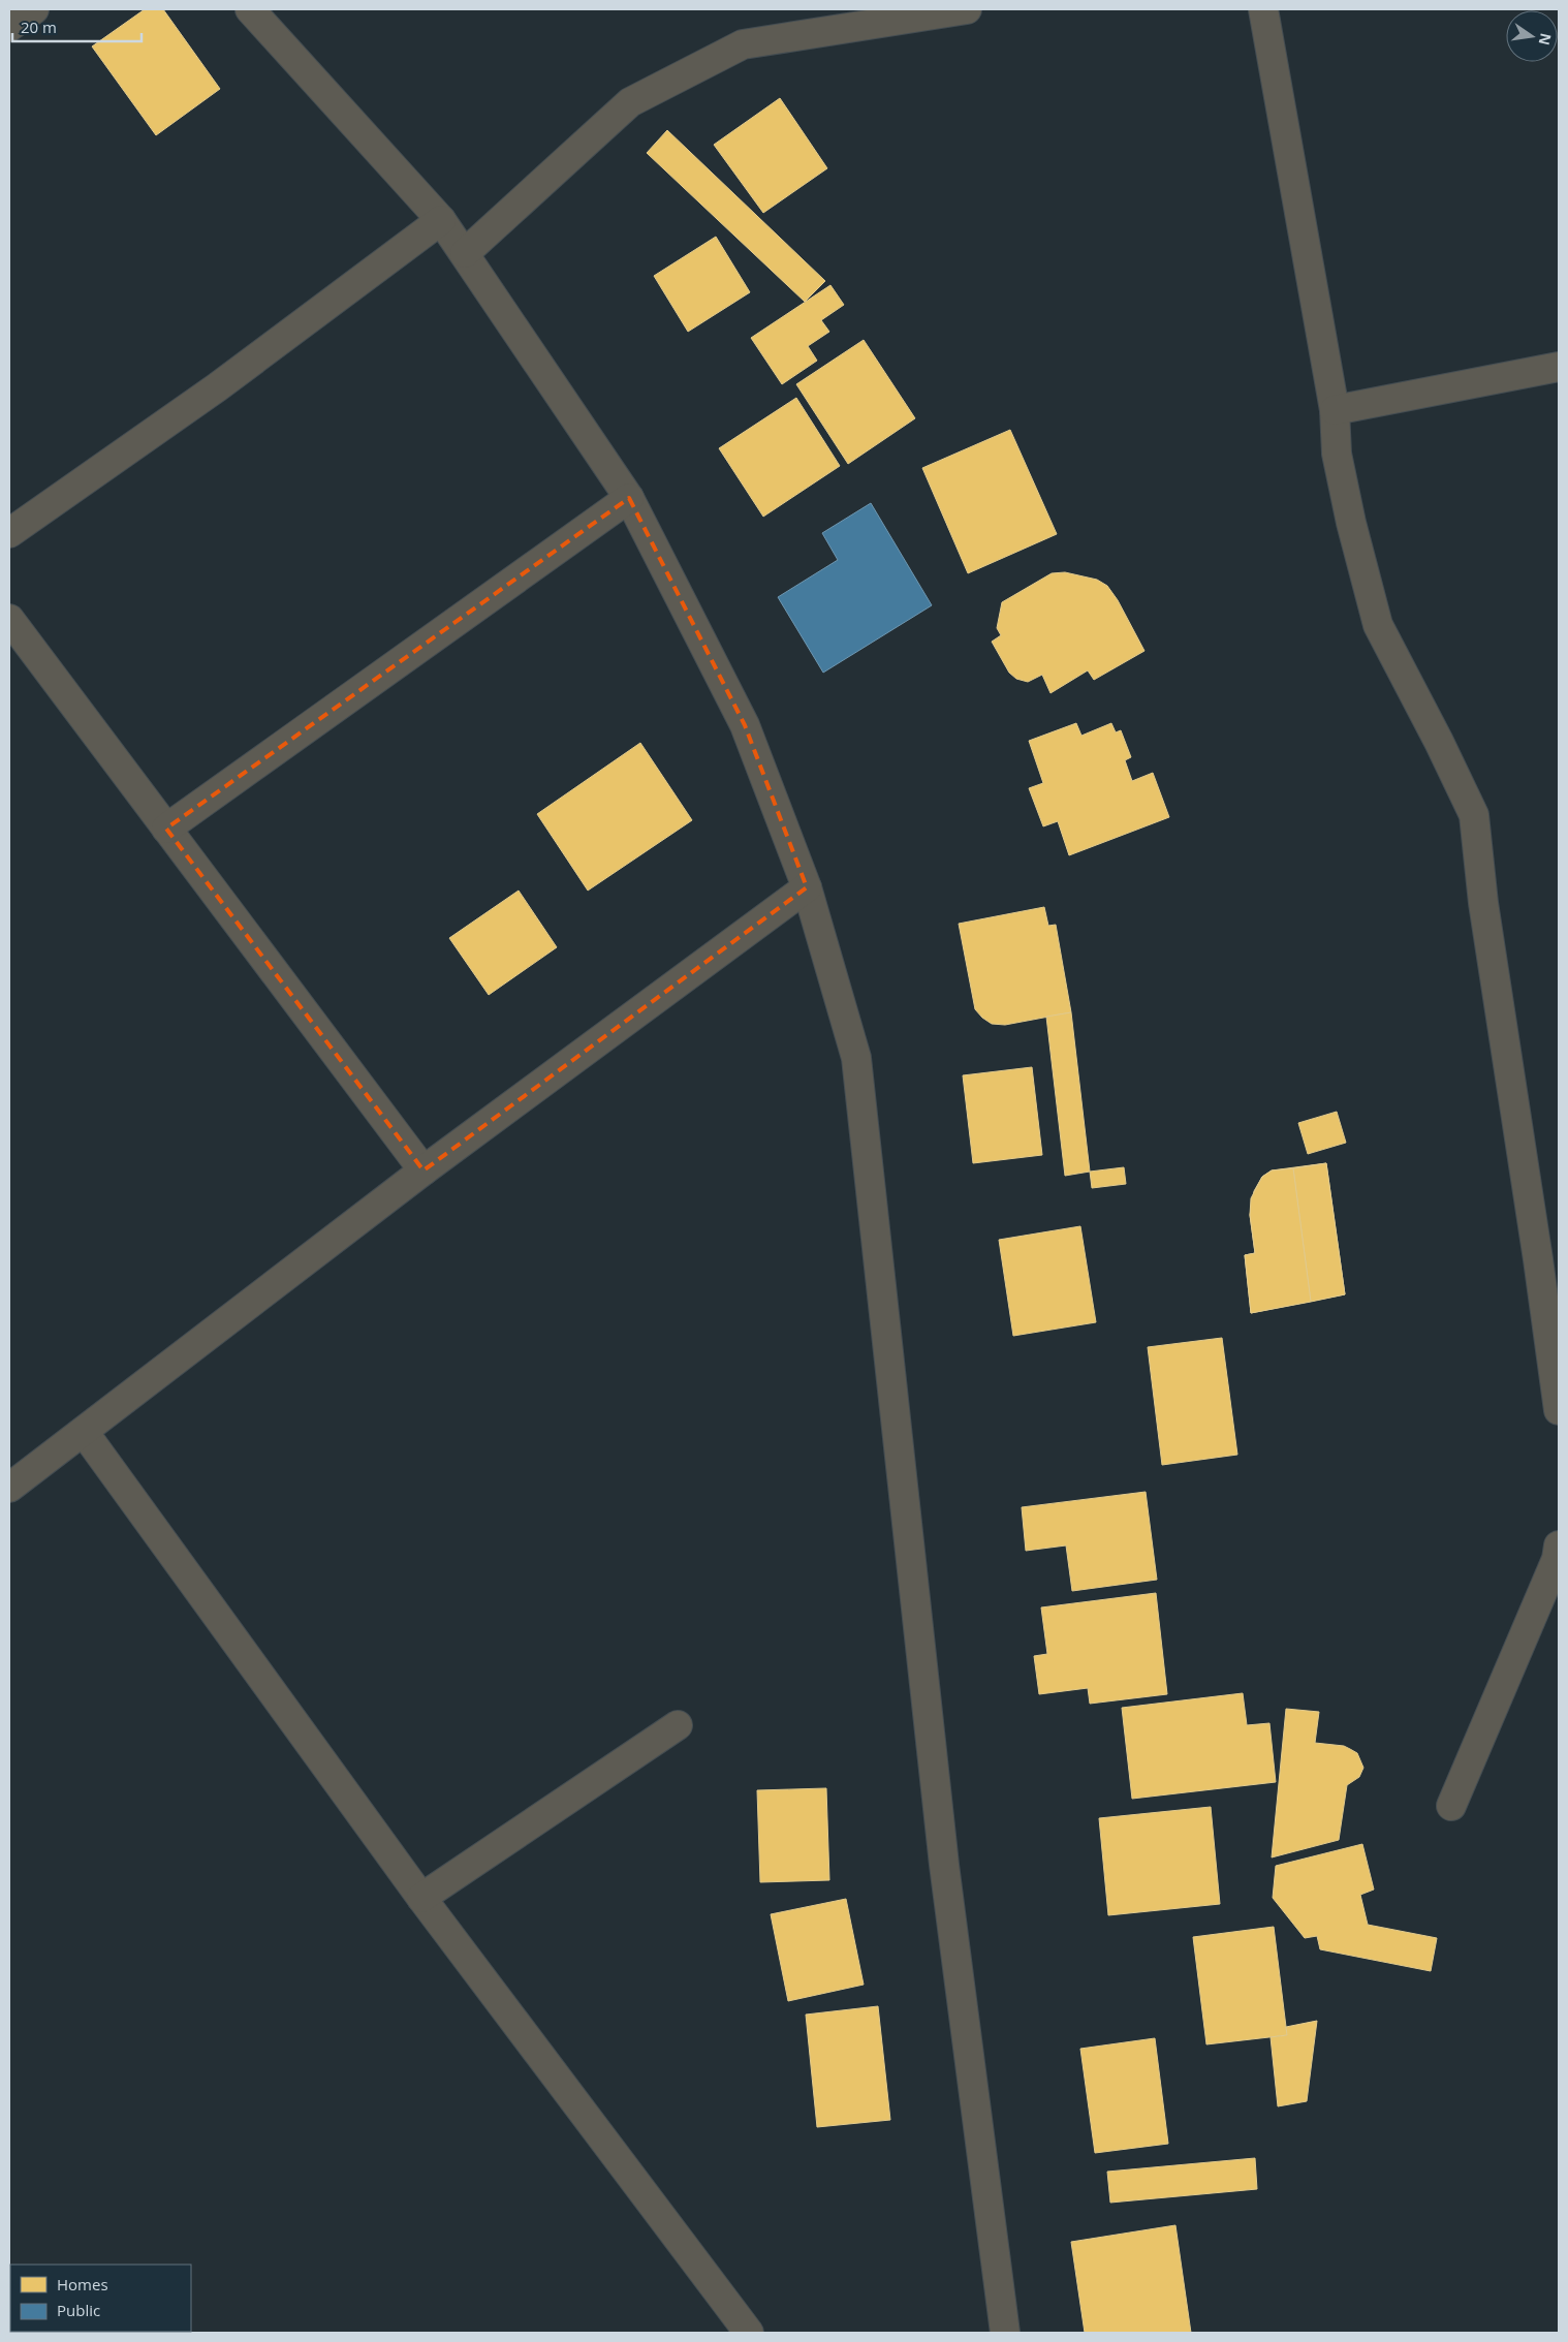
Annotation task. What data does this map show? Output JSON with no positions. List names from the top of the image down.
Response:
{
  "legend": ["Homes", "Public"],
  "scale_bar": "20 m",
  "north": "right"
}
